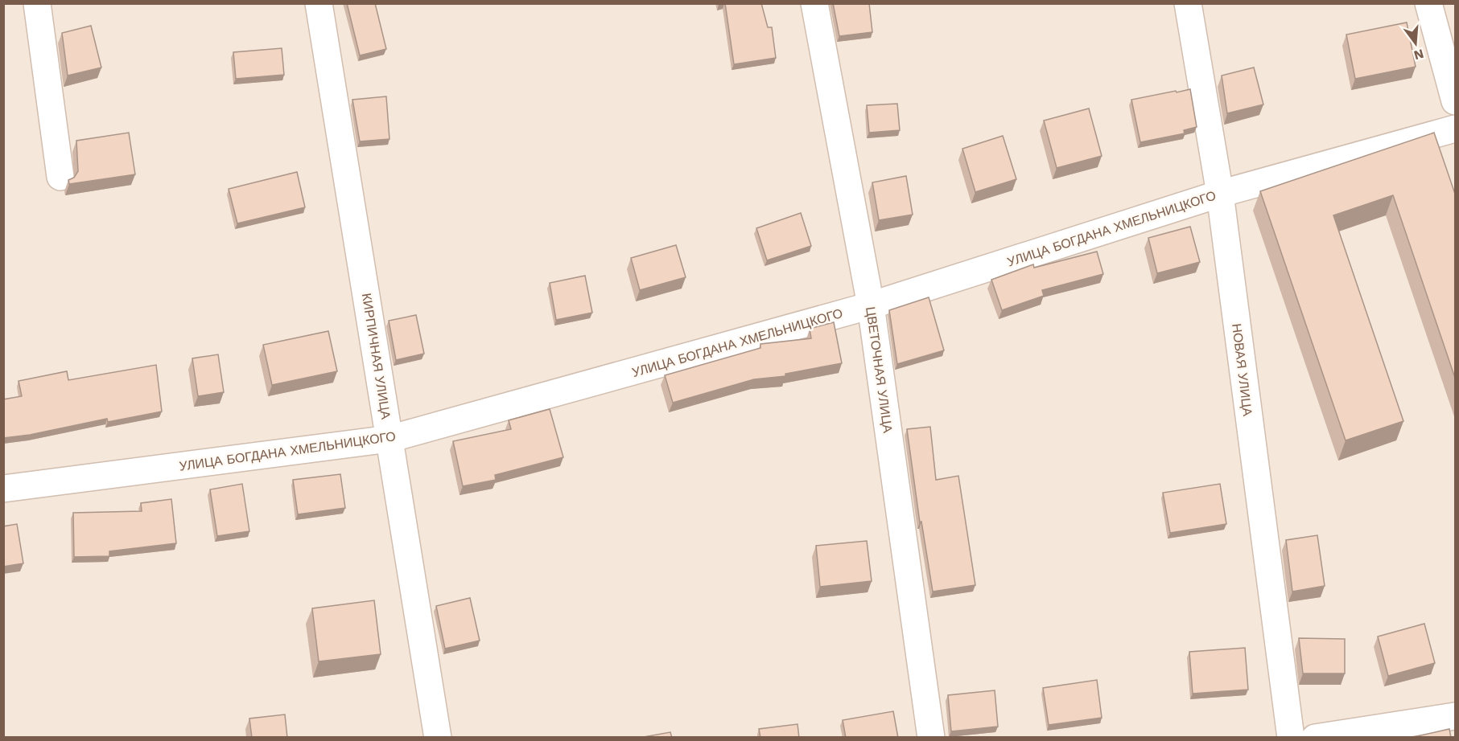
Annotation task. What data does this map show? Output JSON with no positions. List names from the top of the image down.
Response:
{
  "streets": {
    "street": [
      "УЛИЦА БОГДАНА ХМЕЛЬНИЦКОГО",
      "КИРПИЧНАЯ УЛИЦА",
      "ЦВЕТОЧНАЯ УЛИЦА",
      "НОВАЯ УЛИЦА"
    ]
  },
  "crossings": [
    ["УЛИЦА БОГДАНА ХМЕЛЬНИЦКОГО", "КИРПИЧНАЯ УЛИЦА"],
    ["УЛИЦА БОГДАНА ХМЕЛЬНИЦКОГО", "ЦВЕТОЧНАЯ УЛИЦА"],
    ["УЛИЦА БОГДАНА ХМЕЛЬНИЦКОГО", "НОВАЯ УЛИЦА"]
  ],
  "north": "bottom"
}
